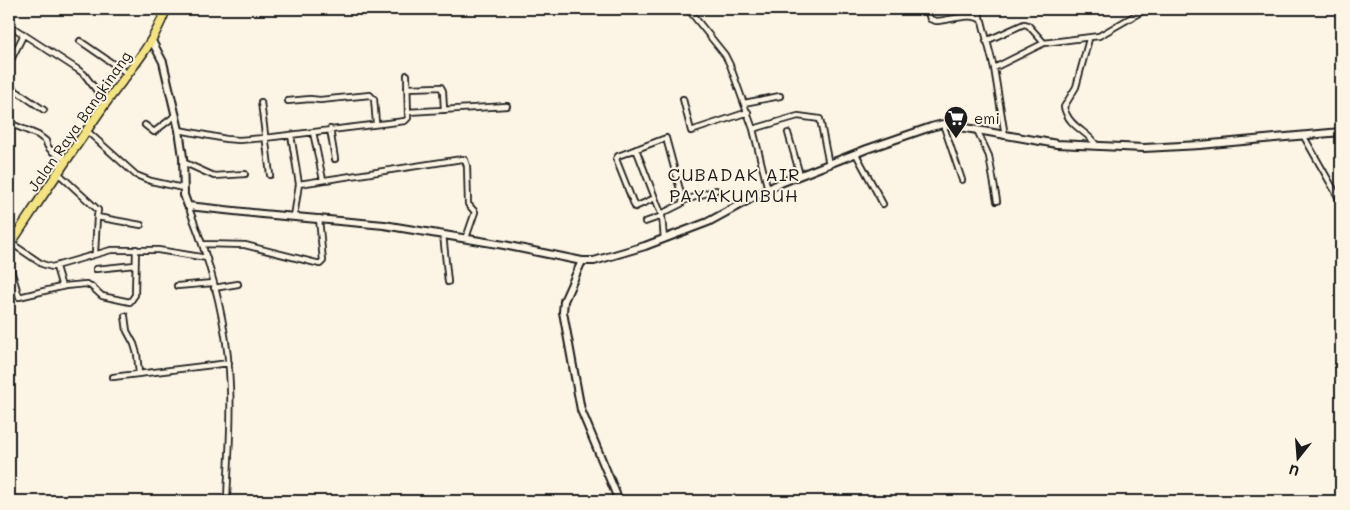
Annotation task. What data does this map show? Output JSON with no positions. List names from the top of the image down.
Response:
{
  "streets": {
    "highway": ["Jalan Raya Bangkinang"]
  },
  "districts": ["CUBADAK AIR PAYAKUMBUH"],
  "places": {
    "supermarket": ["emi"]
  },
  "north": "bottom"
}
